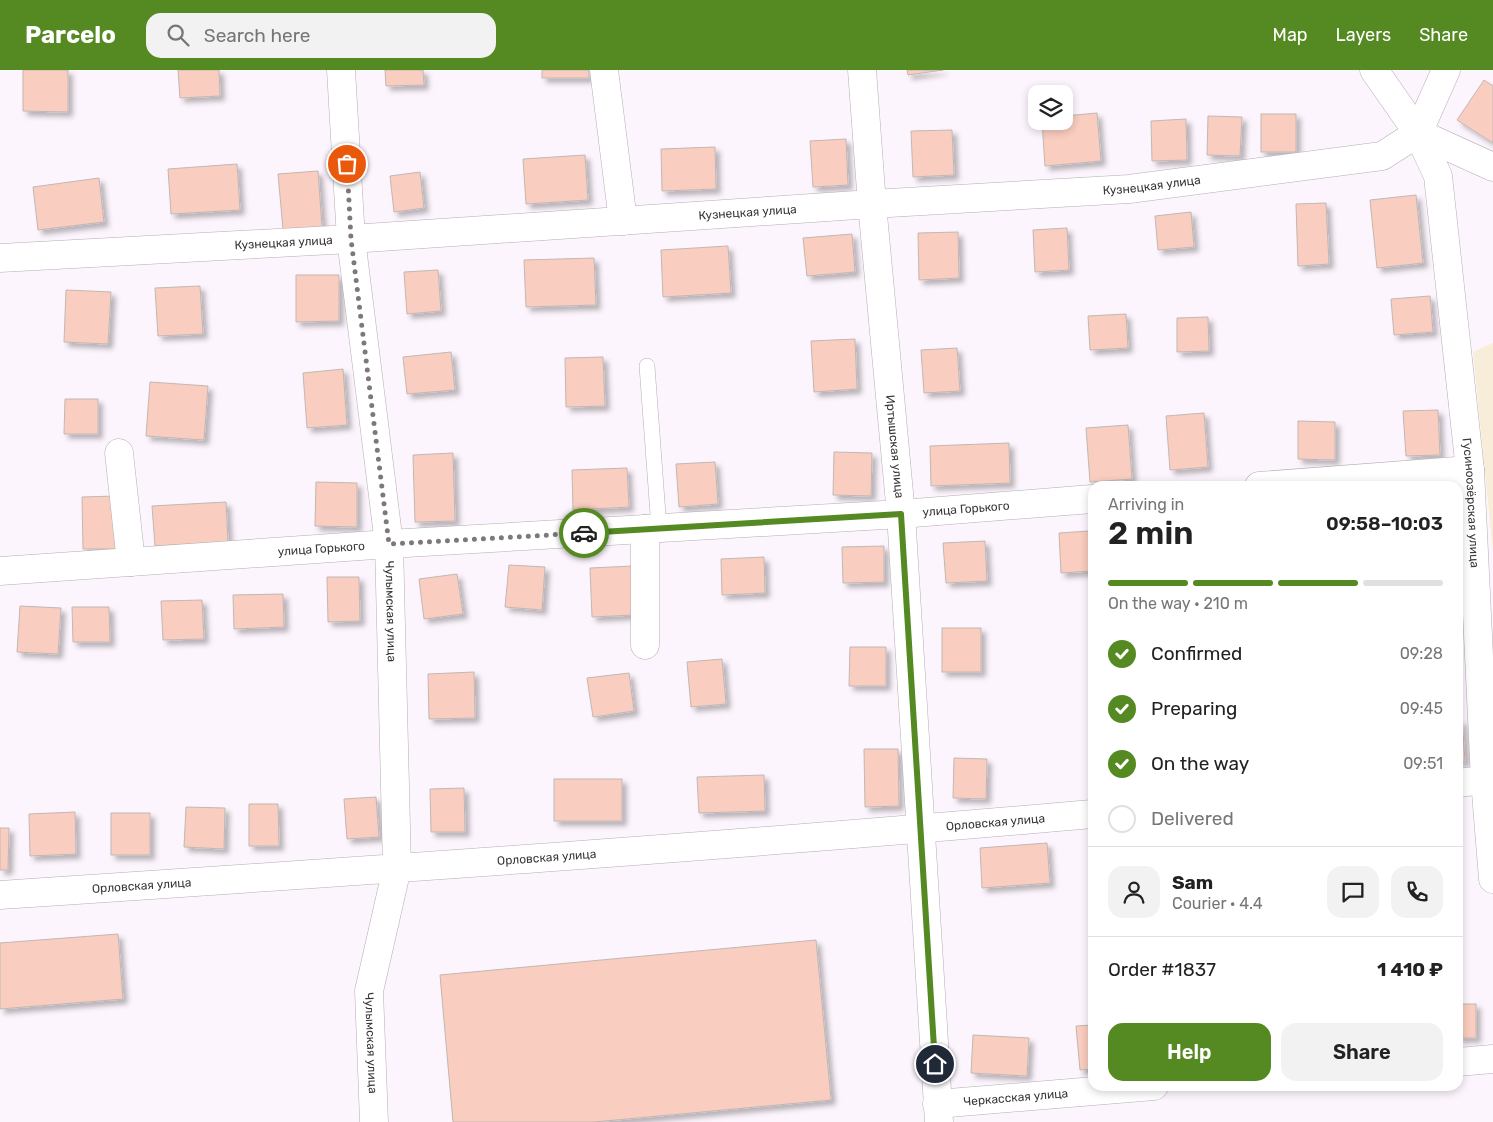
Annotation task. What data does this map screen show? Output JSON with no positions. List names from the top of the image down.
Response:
{
  "streets": {
    "street": [
      "Кузнецкая улица",
      "Иртышская улица",
      "Гусиноозёрская улица",
      "улица Горького",
      "Чулымская улица",
      "Орловская улица",
      "Черкасская улица"
    ]
  },
  "crossings": [
    ["Кузнецкая улица", "Иртышская улица"],
    ["Кузнецкая улица", "Гусиноозёрская улица"],
    ["Кузнецкая улица", "Чулымская улица"],
    ["Иртышская улица", "улица Горького"],
    ["Иртышская улица", "Орловская улица"],
    ["Иртышская улица", "Черкасская улица"],
    ["улица Горького", "Чулымская улица"],
    ["Чулымская улица", "Орловская улица"]
  ],
  "page": {
    "header": "Parcelo",
    "search": "Search here",
    "nav": ["Map", "Layers", "Share"],
    "heading": ["2 min", "Arriving in", "09:58–10:03"],
    "panel": [
      "Sam",
      "Courier · 4.4",
      "Order #1837",
      "1 410 ₽"
    ],
    "bar": "On the way · 210 m",
    "list": [
      ["Confirmed", "09:28"],
      ["Preparing", "09:45"],
      ["On the way", "09:51"],
      "Delivered"
    ],
    "buttons": ["Help", "Share"]
  }
}
